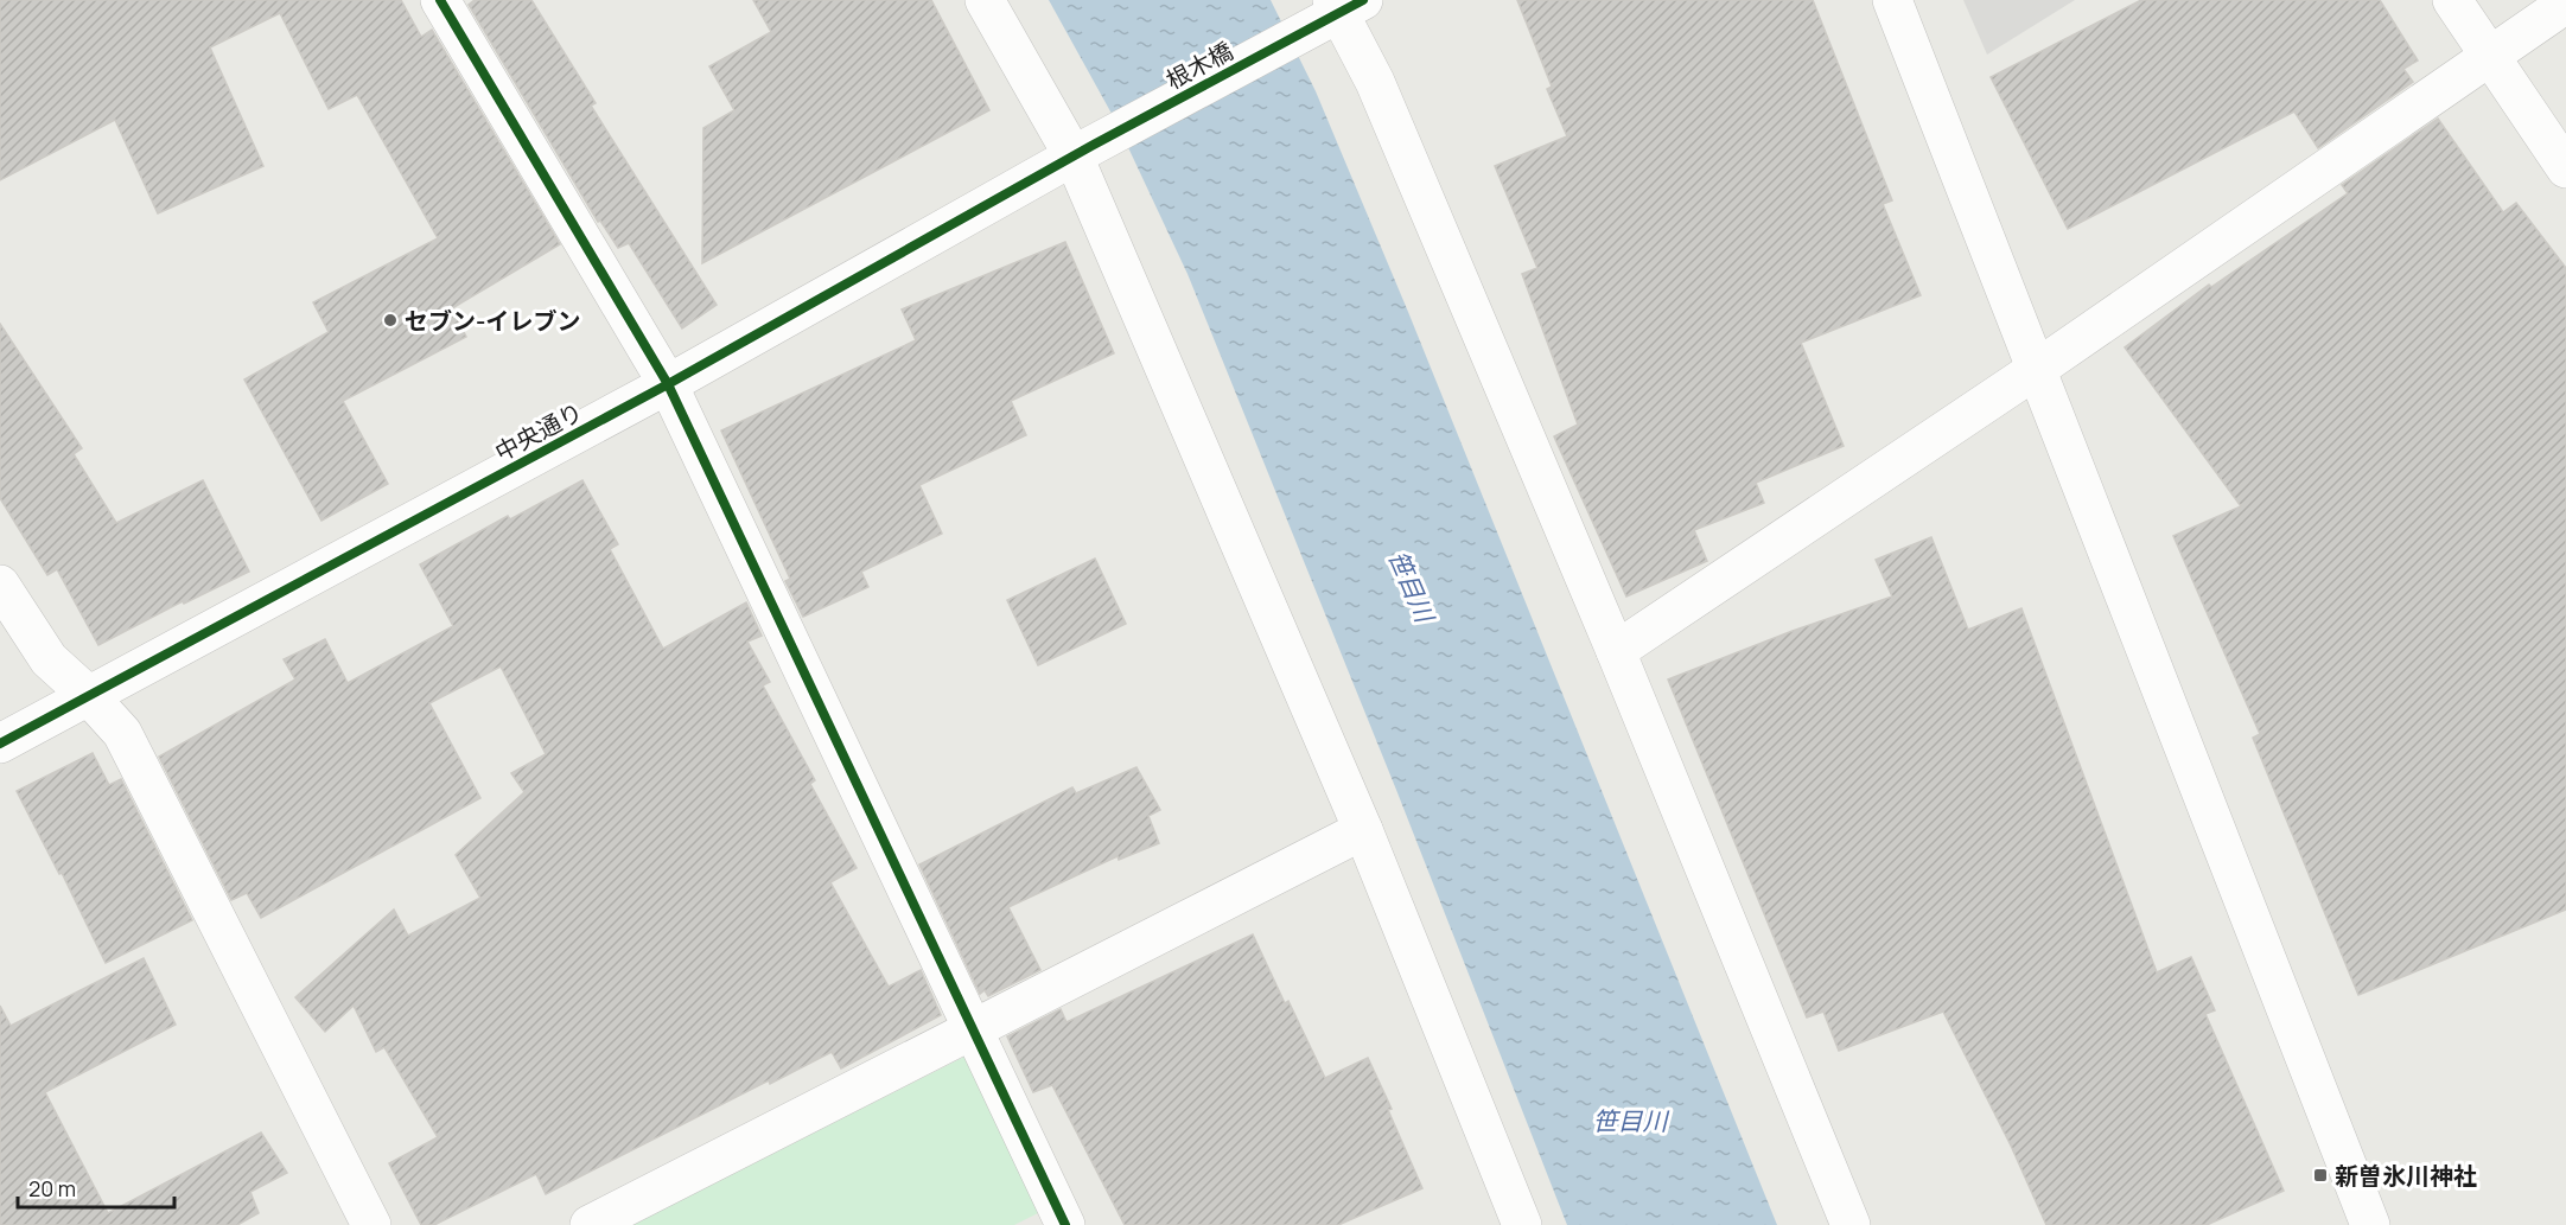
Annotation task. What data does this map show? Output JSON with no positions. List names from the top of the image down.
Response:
{
  "streets": {
    "street": ["根木橋", "中央通り"]
  },
  "crossings": [
    ["根木橋", "中央通り"]
  ],
  "water": ["笹目川"],
  "places": {
    "other": ["セブン-イレブン"],
    "transit": ["新曽氷川神社"]
  },
  "scale_bar": "20 m"
}
